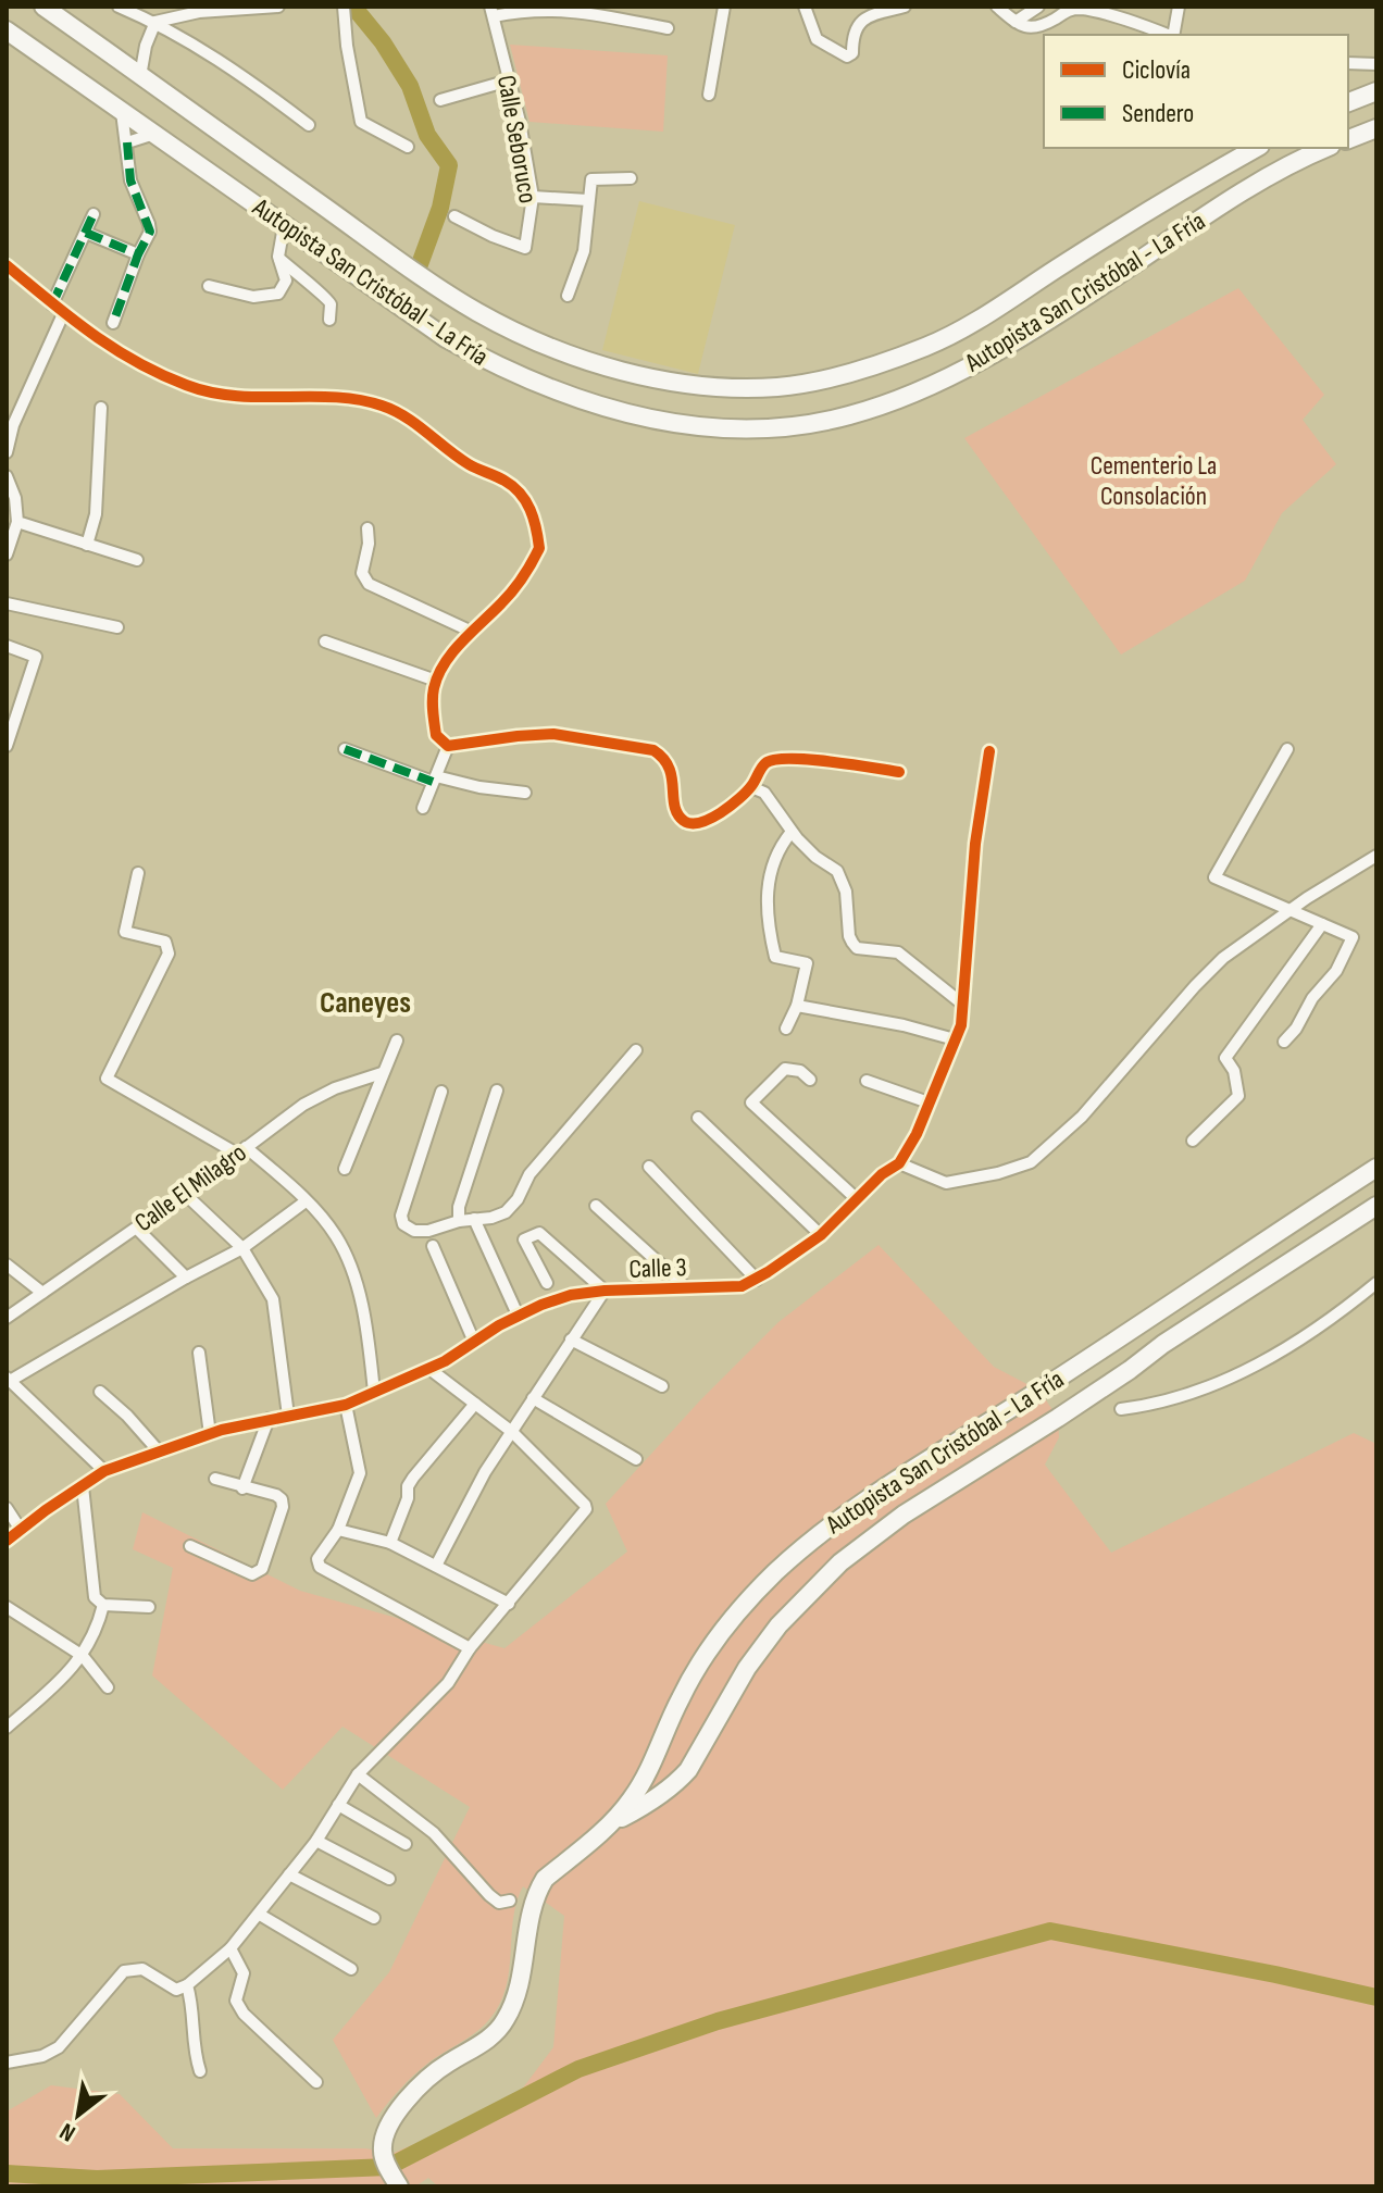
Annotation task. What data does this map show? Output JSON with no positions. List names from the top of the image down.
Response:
{
  "streets": {
    "highway": ["Autopista San Cristóbal - La Fría"],
    "street": ["Calle Seboruco", "Calle El Milagro", "Calle 3"]
  },
  "districts": ["Caneyes"],
  "parks": ["Cementerio La Consolación"],
  "legend": ["Ciclovía", "Sendero"],
  "north": "bottom left"
}
